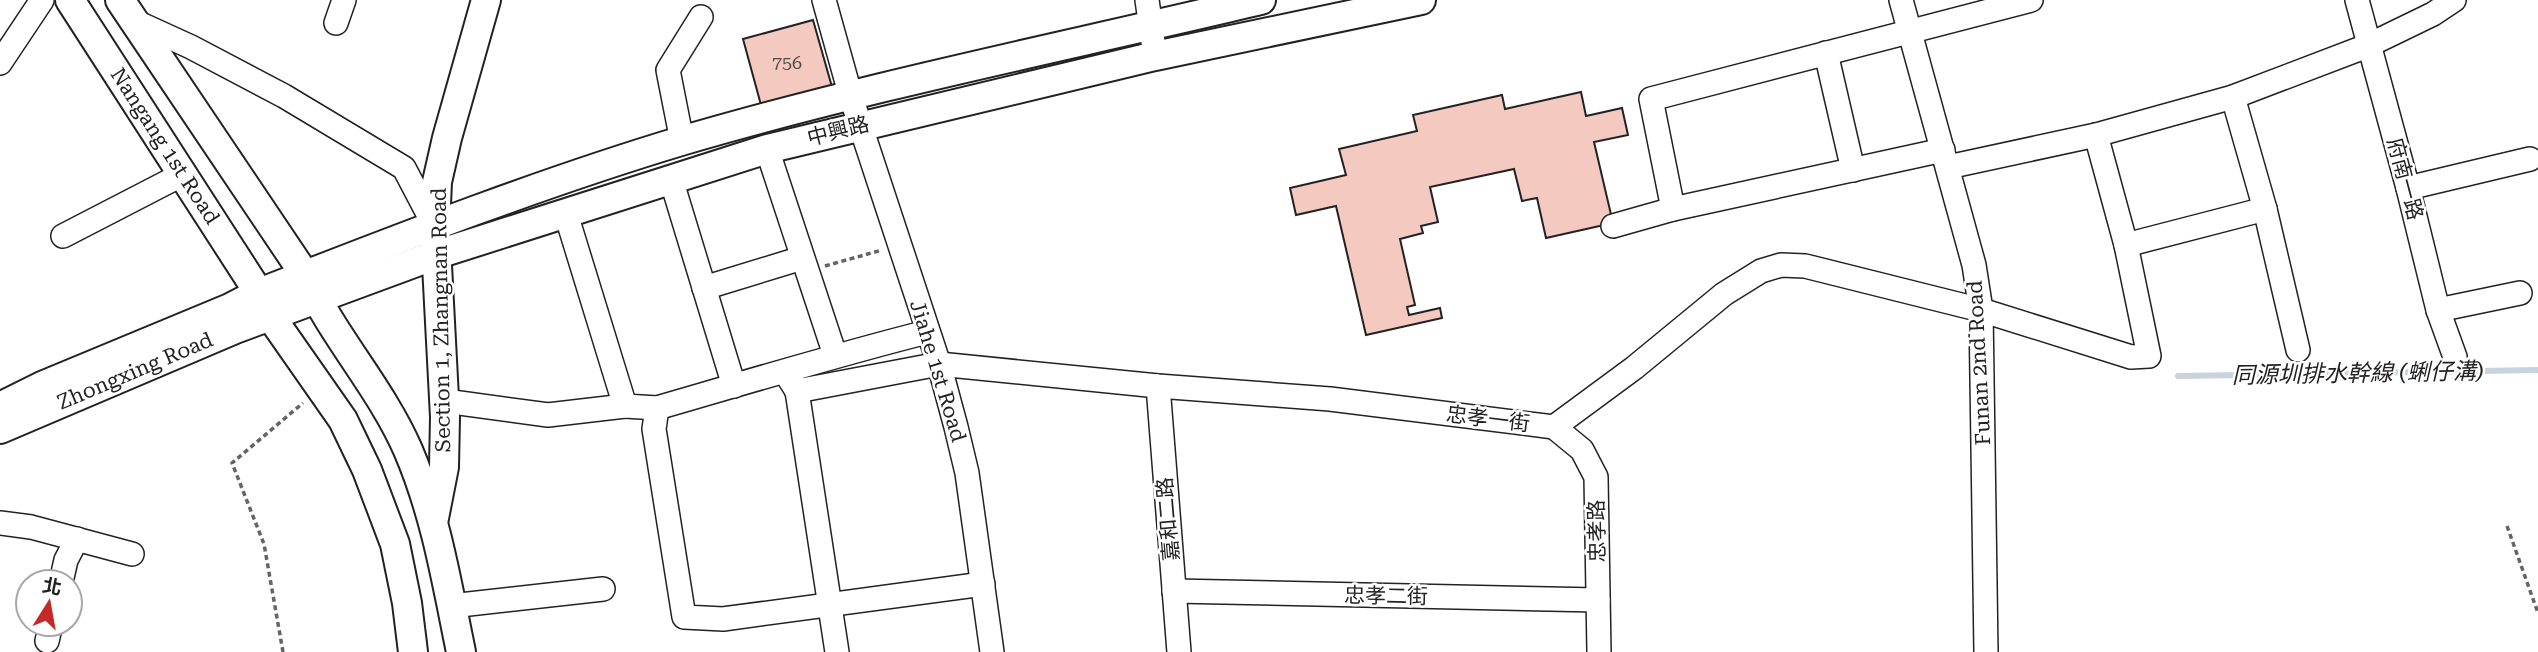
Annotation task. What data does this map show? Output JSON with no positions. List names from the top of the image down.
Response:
{
  "streets": {
    "main road": [
      "中興路",
      "Nangang 1st Road",
      "Section 1, Zhangnan Road",
      "Zhongxing Road"
    ],
    "street": [
      "府南一路",
      "Funan 2nd Road",
      "Jiahe 1st Road",
      "忠孝一街",
      "嘉和二路",
      "忠孝路",
      "忠孝二街"
    ]
  },
  "crossings": [
    ["中興路", "Nangang 1st Road"],
    ["中興路", "Section 1, Zhangnan Road"],
    ["中興路", "Zhongxing Road"],
    ["中興路", "Jiahe 1st Road"],
    ["Nangang 1st Road", "Section 1, Zhangnan Road"],
    ["Nangang 1st Road", "Zhongxing Road"],
    ["Funan 2nd Road", "忠孝一街"],
    ["Jiahe 1st Road", "忠孝一街"],
    ["忠孝一街", "嘉和二路"],
    ["忠孝一街", "忠孝路"],
    ["嘉和二路", "忠孝二街"],
    ["忠孝路", "忠孝二街"]
  ],
  "water": ["同源圳排水幹線 (蜊仔溝)"],
  "house_numbers": ["756"],
  "north": "top"
}
